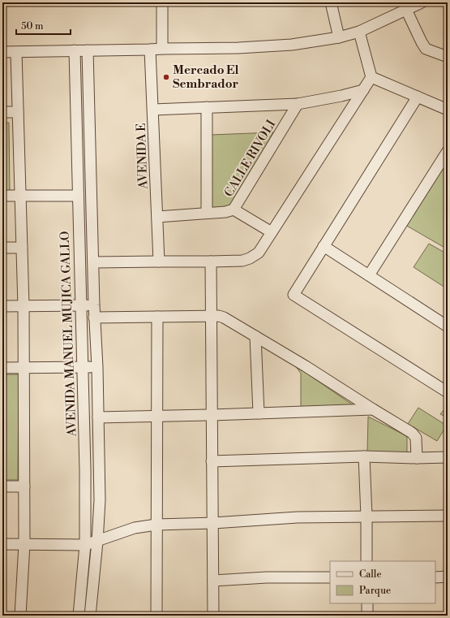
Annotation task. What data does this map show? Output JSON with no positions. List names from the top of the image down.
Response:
{
  "streets": {
    "street": ["AVENIDA E", "CALLE RIVOLI", "AVENIDA MANUEL MUJICA GALLO"]
  },
  "crossings": [
    ["AVENIDA E", "CALLE RIVOLI"]
  ],
  "places": ["Mercado El Sembrador"],
  "legend": ["Calle", "Parque"],
  "scale_bar": "50 m"
}
